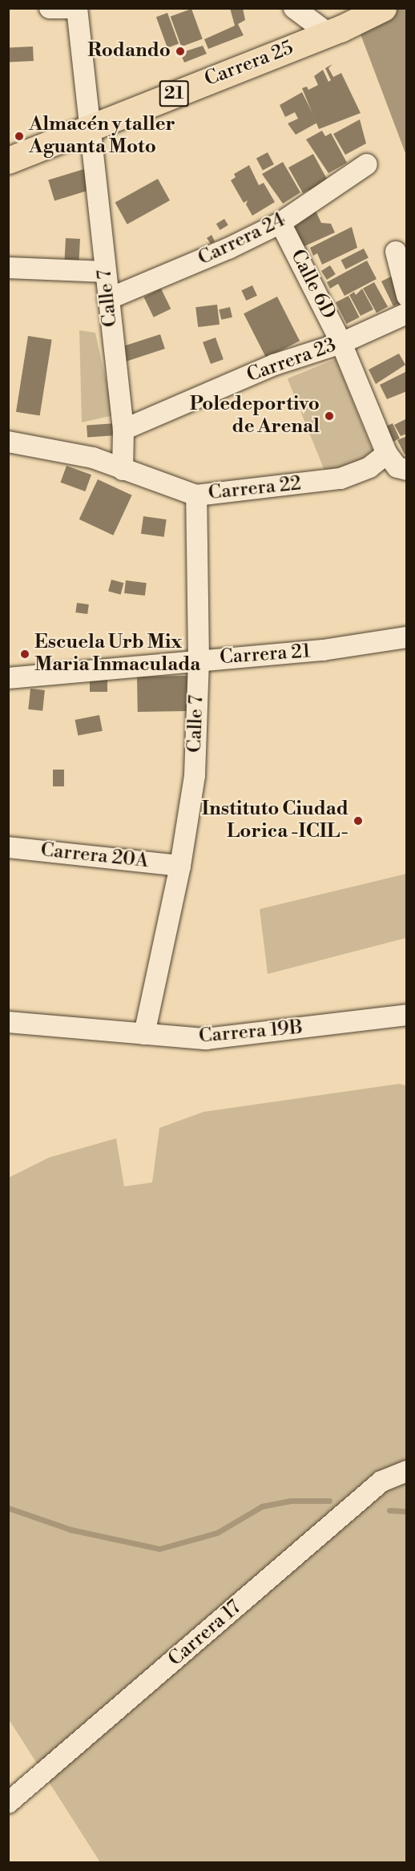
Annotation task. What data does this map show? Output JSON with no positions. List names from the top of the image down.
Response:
{
  "streets": {
    "main road": ["Carrera 25", "21"],
    "street": [
      "Carrera 24",
      "Calle 6D",
      "Calle 7",
      "Carrera 23",
      "Carrera 22",
      "Carrera 21",
      "Carrera 20A",
      "Carrera 19B",
      "Carrera 17"
    ]
  },
  "crossings": [
    ["Carrera 25", "Calle 7"],
    ["Carrera 24", "Calle 6D"],
    ["Carrera 24", "Calle 7"],
    ["Calle 6D", "Carrera 23"],
    ["Calle 6D", "Carrera 22"],
    ["Calle 7", "Carrera 23"],
    ["Calle 7", "Carrera 22"],
    ["Calle 7", "Carrera 21"],
    ["Calle 7", "Carrera 20A"],
    ["Calle 7", "Carrera 19B"]
  ],
  "places": [
    "Rodando",
    "Almacén y taller Aguanta Moto",
    "Poledeportivo de Arenal",
    "Escuela Urb Mix Maria Inmaculada",
    "Instituto Ciudad Lorica -ICIL-"
  ]
}
